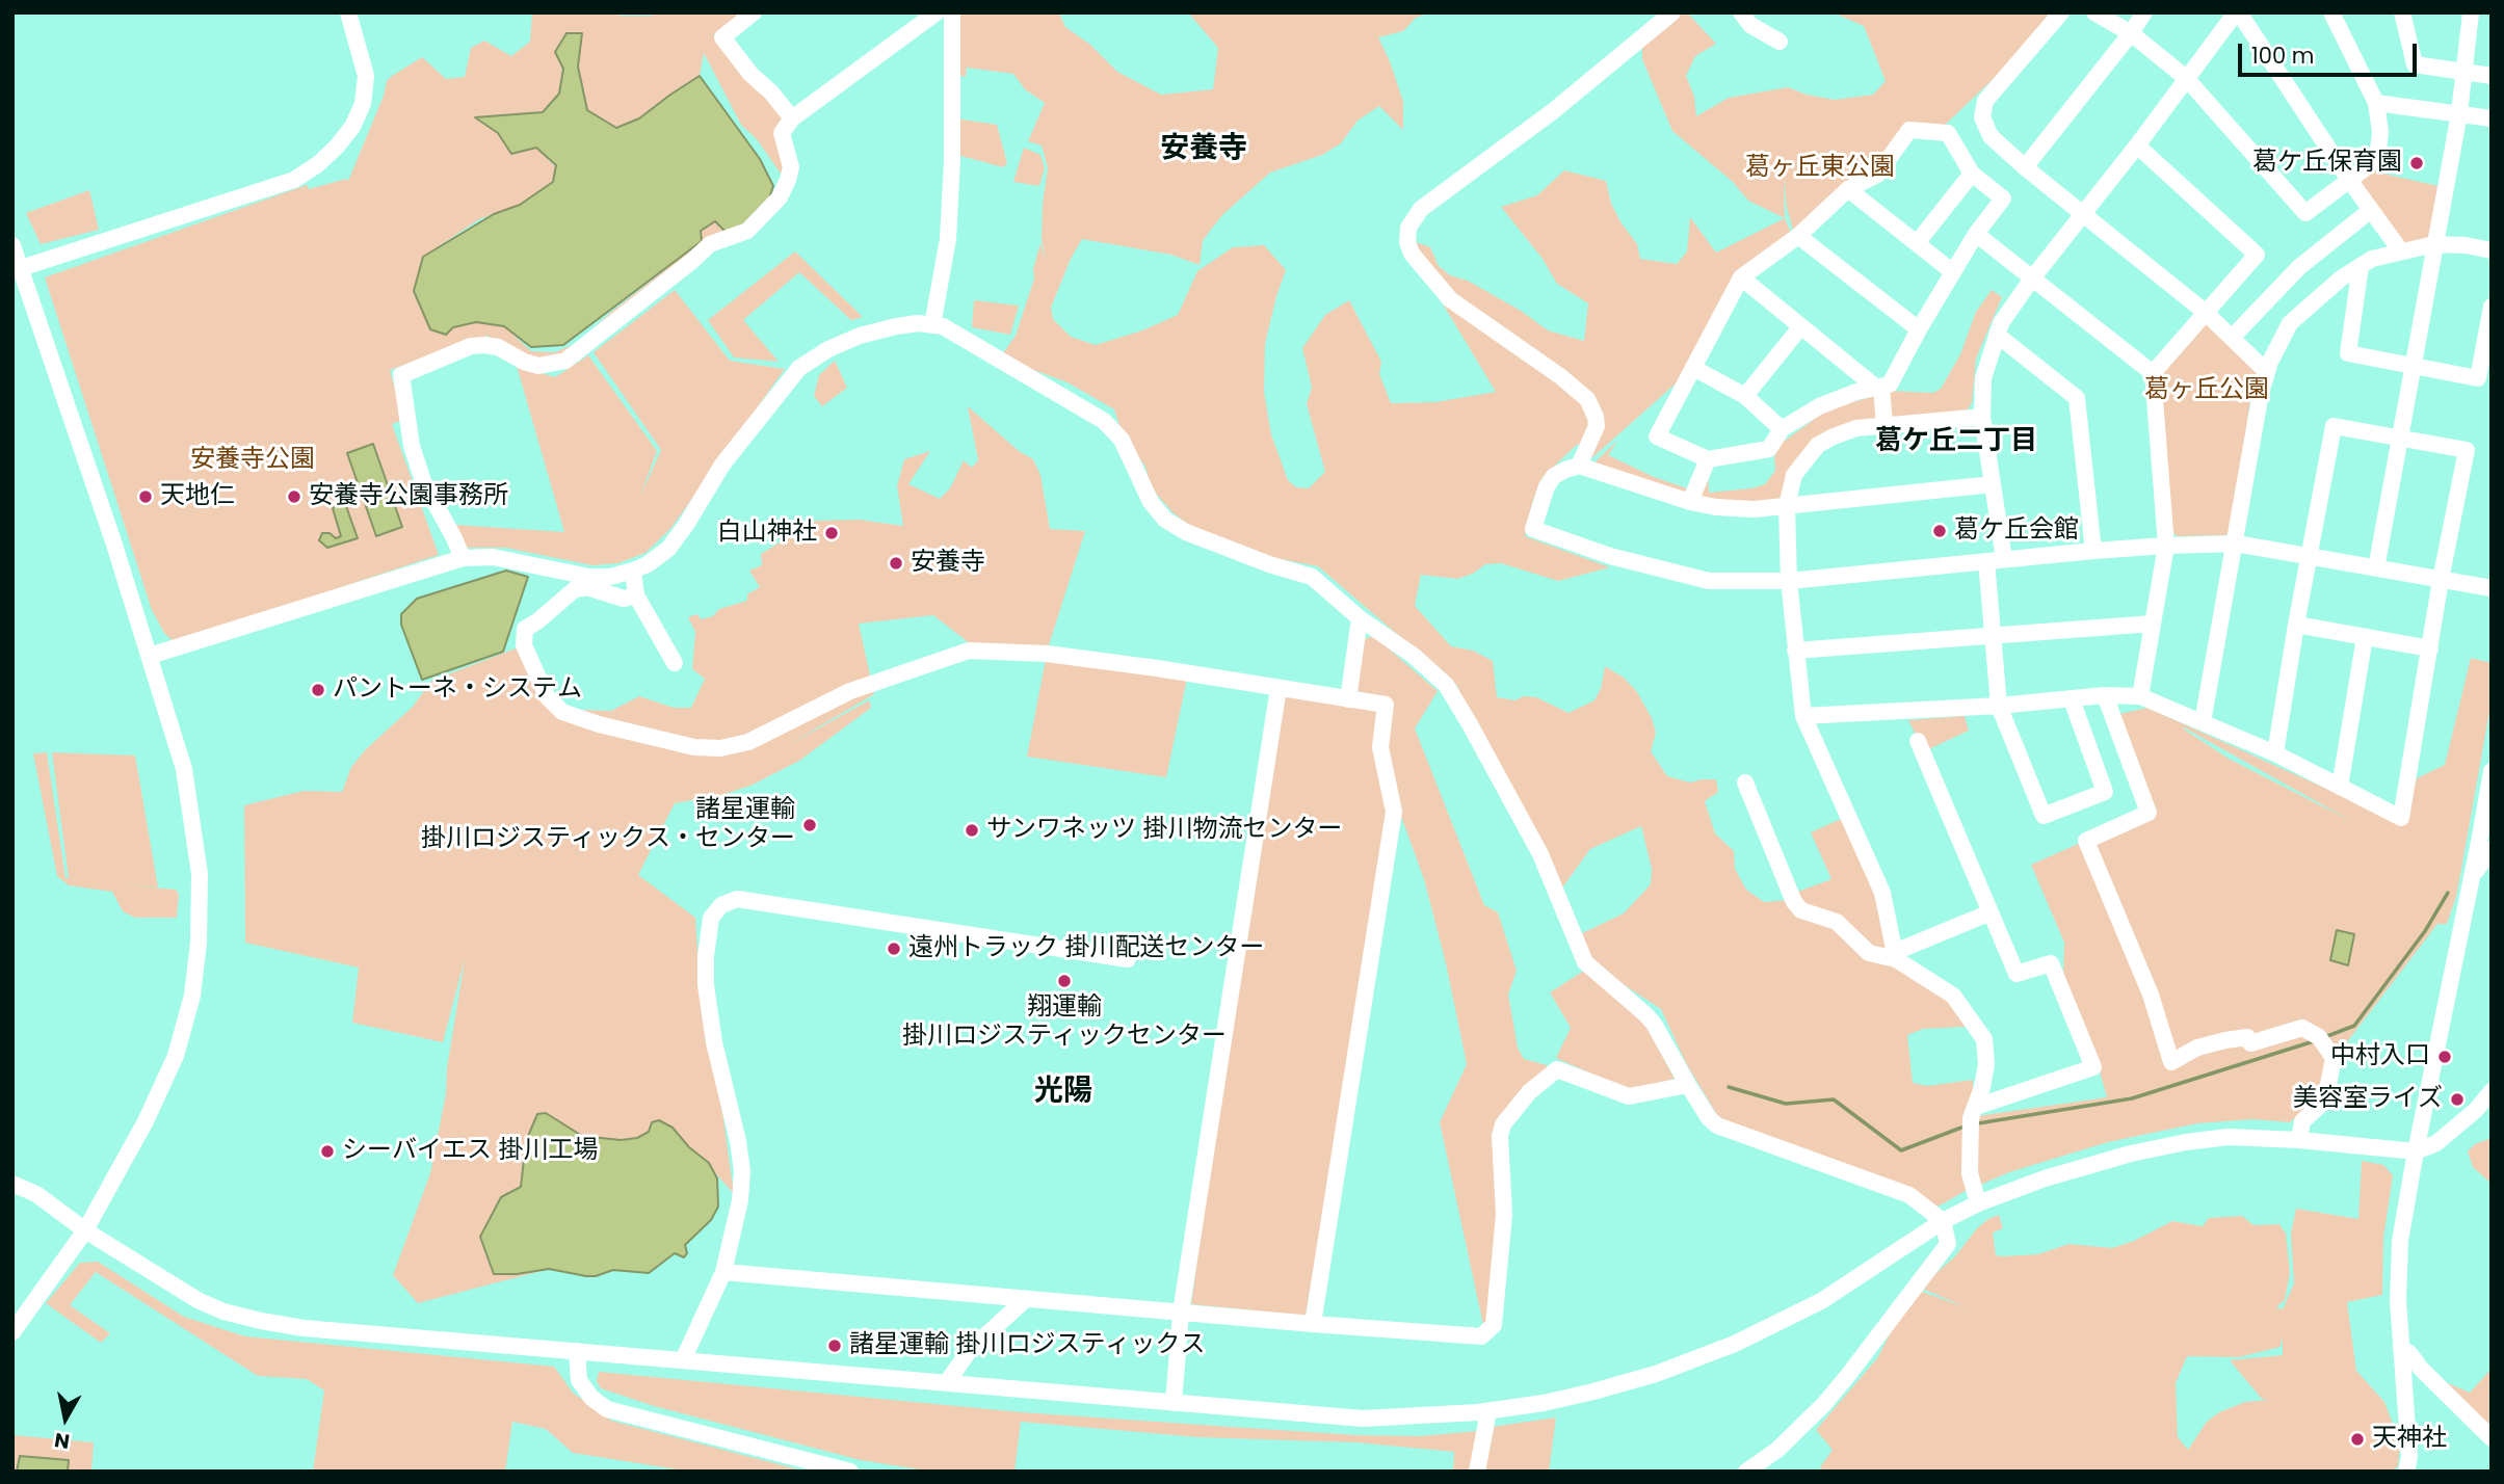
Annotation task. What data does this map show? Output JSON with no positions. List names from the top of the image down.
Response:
{
  "districts": ["安養寺", "葛ケ丘二丁目", "光陽"],
  "parks": ["葛ヶ丘東公園", "葛ヶ丘公園", "安養寺公園"],
  "places": [
    "葛ケ丘保育園",
    "天地仁",
    "安養寺公園事務所",
    "葛ケ丘会館",
    "白山神社",
    "安養寺",
    "パントーネ・システム",
    "諸星運輸 掛川ロジスティックス・センター",
    "サンワネッツ 掛川物流センター",
    "遠州トラック 掛川配送センター",
    "翔運輸 掛川ロジスティックセンター",
    "中村入口",
    "美容室ライズ",
    "シーバイエス 掛川工場",
    "諸星運輸 掛川ロジスティックス",
    "天神社"
  ],
  "scale_bar": "100 m",
  "north": "bottom"
}
